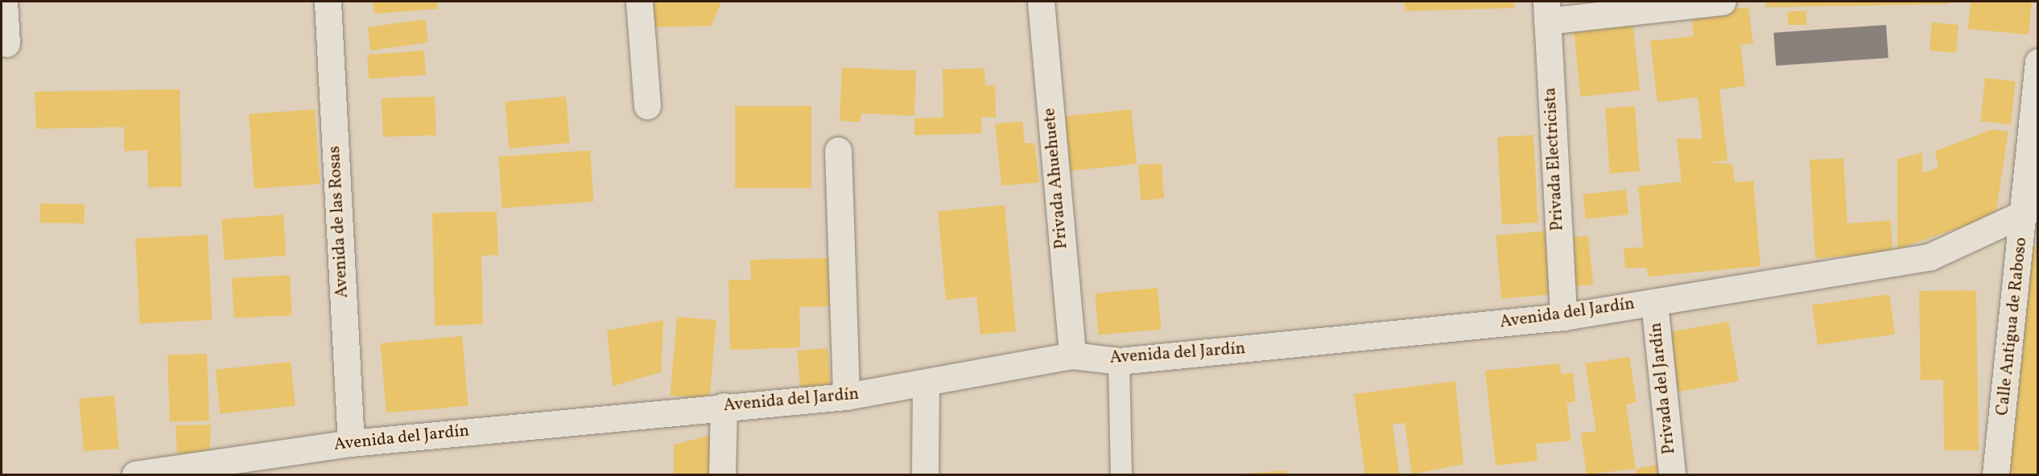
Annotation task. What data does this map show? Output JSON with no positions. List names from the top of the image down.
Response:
{
  "streets": {
    "street": [
      "Privada Electricista",
      "Privada Ahuehuete",
      "Avenida de las Rosas",
      "Avenida del Jardín",
      "Calle Antigua de Raboso",
      "Privada del Jardín"
    ]
  },
  "crossings": [
    ["Privada Electricista", "Avenida del Jardín"],
    ["Privada Ahuehuete", "Avenida del Jardín"],
    ["Avenida de las Rosas", "Avenida del Jardín"],
    ["Avenida del Jardín", "Calle Antigua de Raboso"],
    ["Avenida del Jardín", "Privada del Jardín"]
  ]
}
